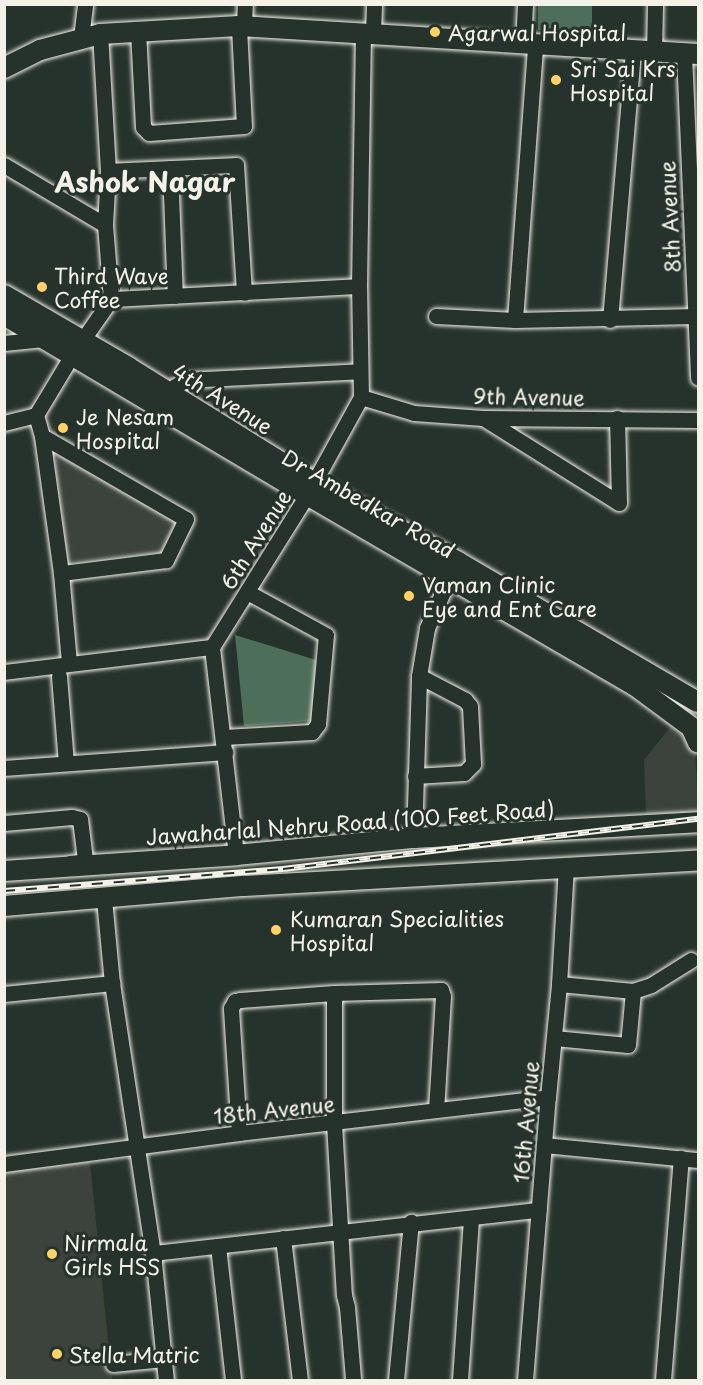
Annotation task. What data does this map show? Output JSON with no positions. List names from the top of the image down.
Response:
{
  "streets": {
    "main road": ["4th Avenue", "Dr Ambedkar Road", "Jawaharlal Nehru Road (100 Feet Road)"],
    "street": [
      "8th Avenue",
      "9th Avenue",
      "6th Avenue",
      "18th Avenue",
      "16th Avenue"
    ]
  },
  "crossings": [
    ["9th Avenue", "6th Avenue"],
    ["4th Avenue", "Dr Ambedkar Road"],
    ["4th Avenue", "6th Avenue"],
    ["Dr Ambedkar Road", "6th Avenue"],
    ["18th Avenue", "16th Avenue"]
  ],
  "districts": ["Ashok Nagar"],
  "places": [
    "Agarwal Hospital",
    "Sri Sai Krs Hospital",
    "Third Wave Coffee",
    "Je Nesam Hospital",
    "Vaman Clinic Eye and Ent Care",
    "Kumaran Specialities Hospital",
    "Nirmala Girls HSS",
    "Stella Matric"
  ]
}
